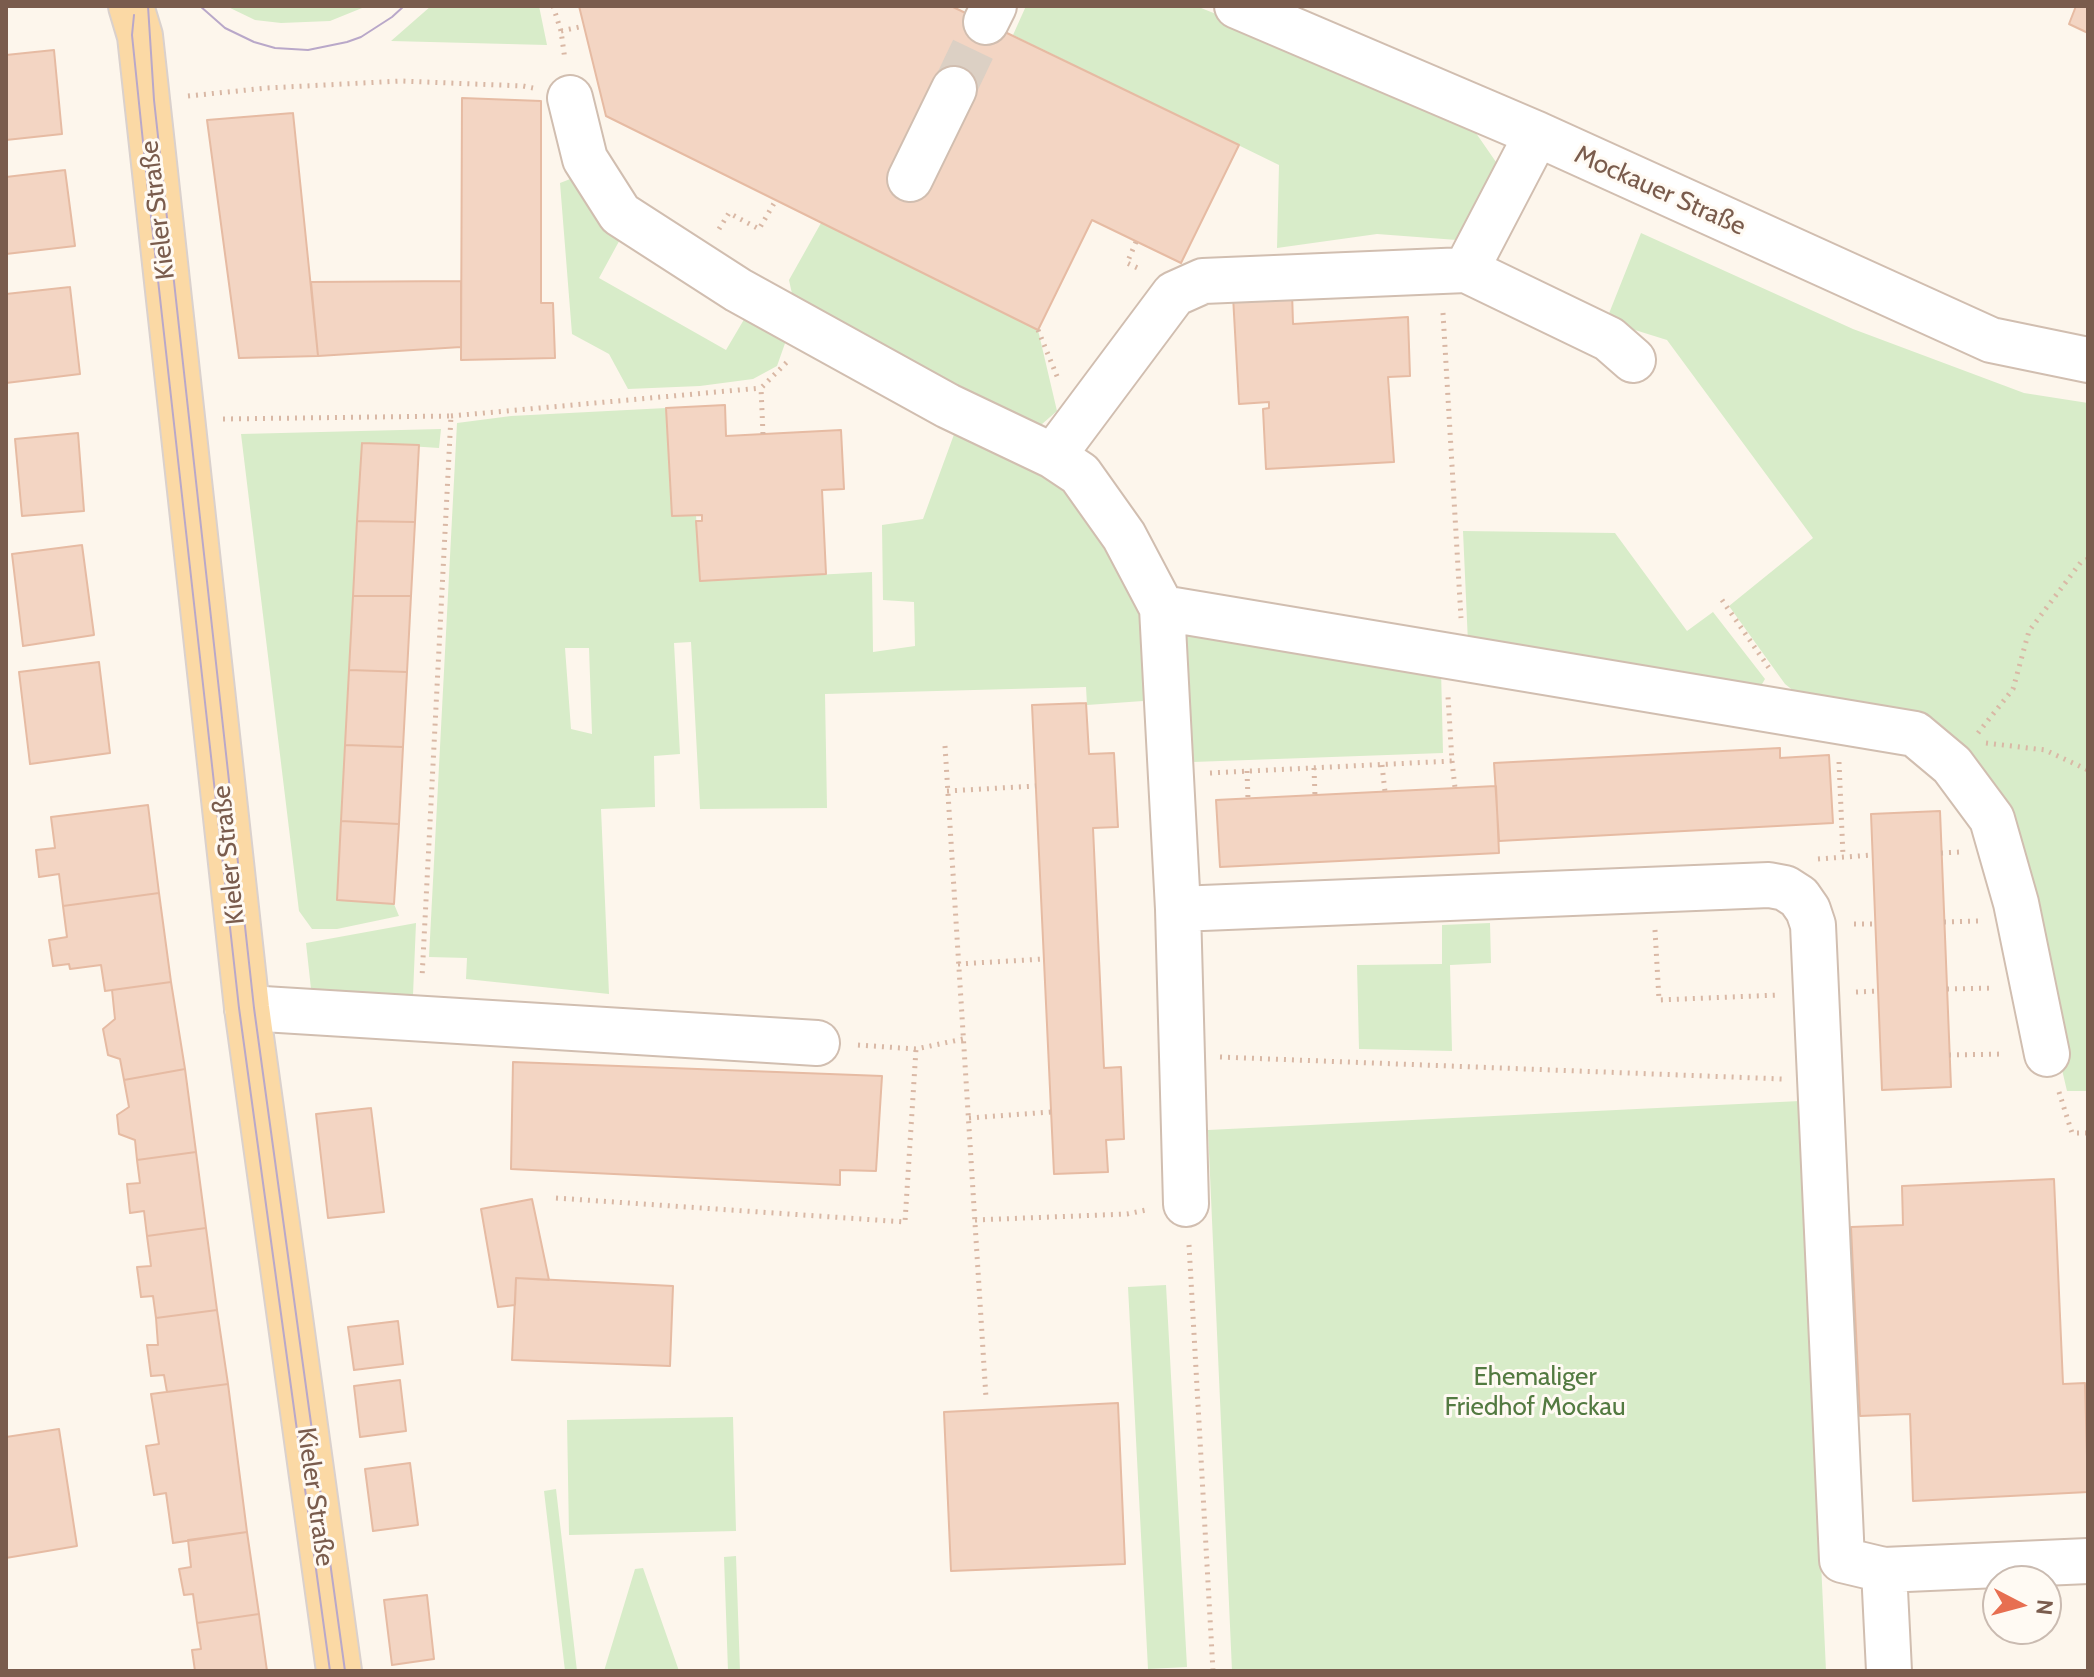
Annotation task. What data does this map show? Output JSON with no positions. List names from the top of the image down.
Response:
{
  "streets": {
    "main road": ["Kieler Straße"],
    "street": ["Mockauer Straße"]
  },
  "parks": ["Ehemaliger Friedhof Mockau"],
  "north": "right"
}
